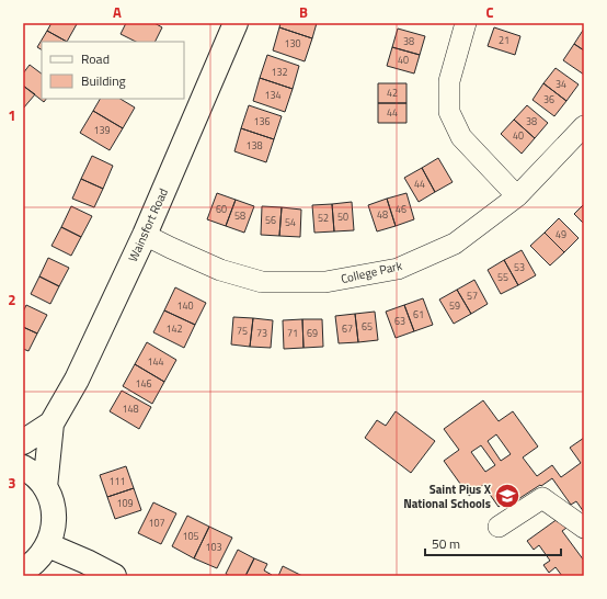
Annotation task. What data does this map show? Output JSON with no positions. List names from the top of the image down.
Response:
{
  "streets": {
    "main road": ["Wainsfort Road"],
    "street": ["College Park"]
  },
  "crossings": [
    ["Wainsfort Road", "College Park"]
  ],
  "places": {
    "school or university": ["Saint Pius X National Schools"]
  },
  "house_numbers": [
    "21",
    "38",
    "130",
    "40",
    "132",
    "34",
    "42",
    "134",
    "36",
    "44",
    "136",
    "38",
    "139",
    "40",
    "138",
    "44",
    "60",
    "46",
    "48",
    "58",
    "50",
    "52",
    "56",
    "54",
    "49",
    "53",
    "55",
    "57",
    "140",
    "59",
    "61",
    "63",
    "65",
    "142",
    "67",
    "75",
    "73",
    "71",
    "69",
    "144",
    "146",
    "148",
    "111",
    "109",
    "107",
    "105",
    "103"
  ],
  "legend": ["Road", "Building"],
  "scale_bar": "50 m",
  "grid": {
    "columns": ["A", "B", "C"],
    "rows": ["1", "2", "3"]
  }
}
